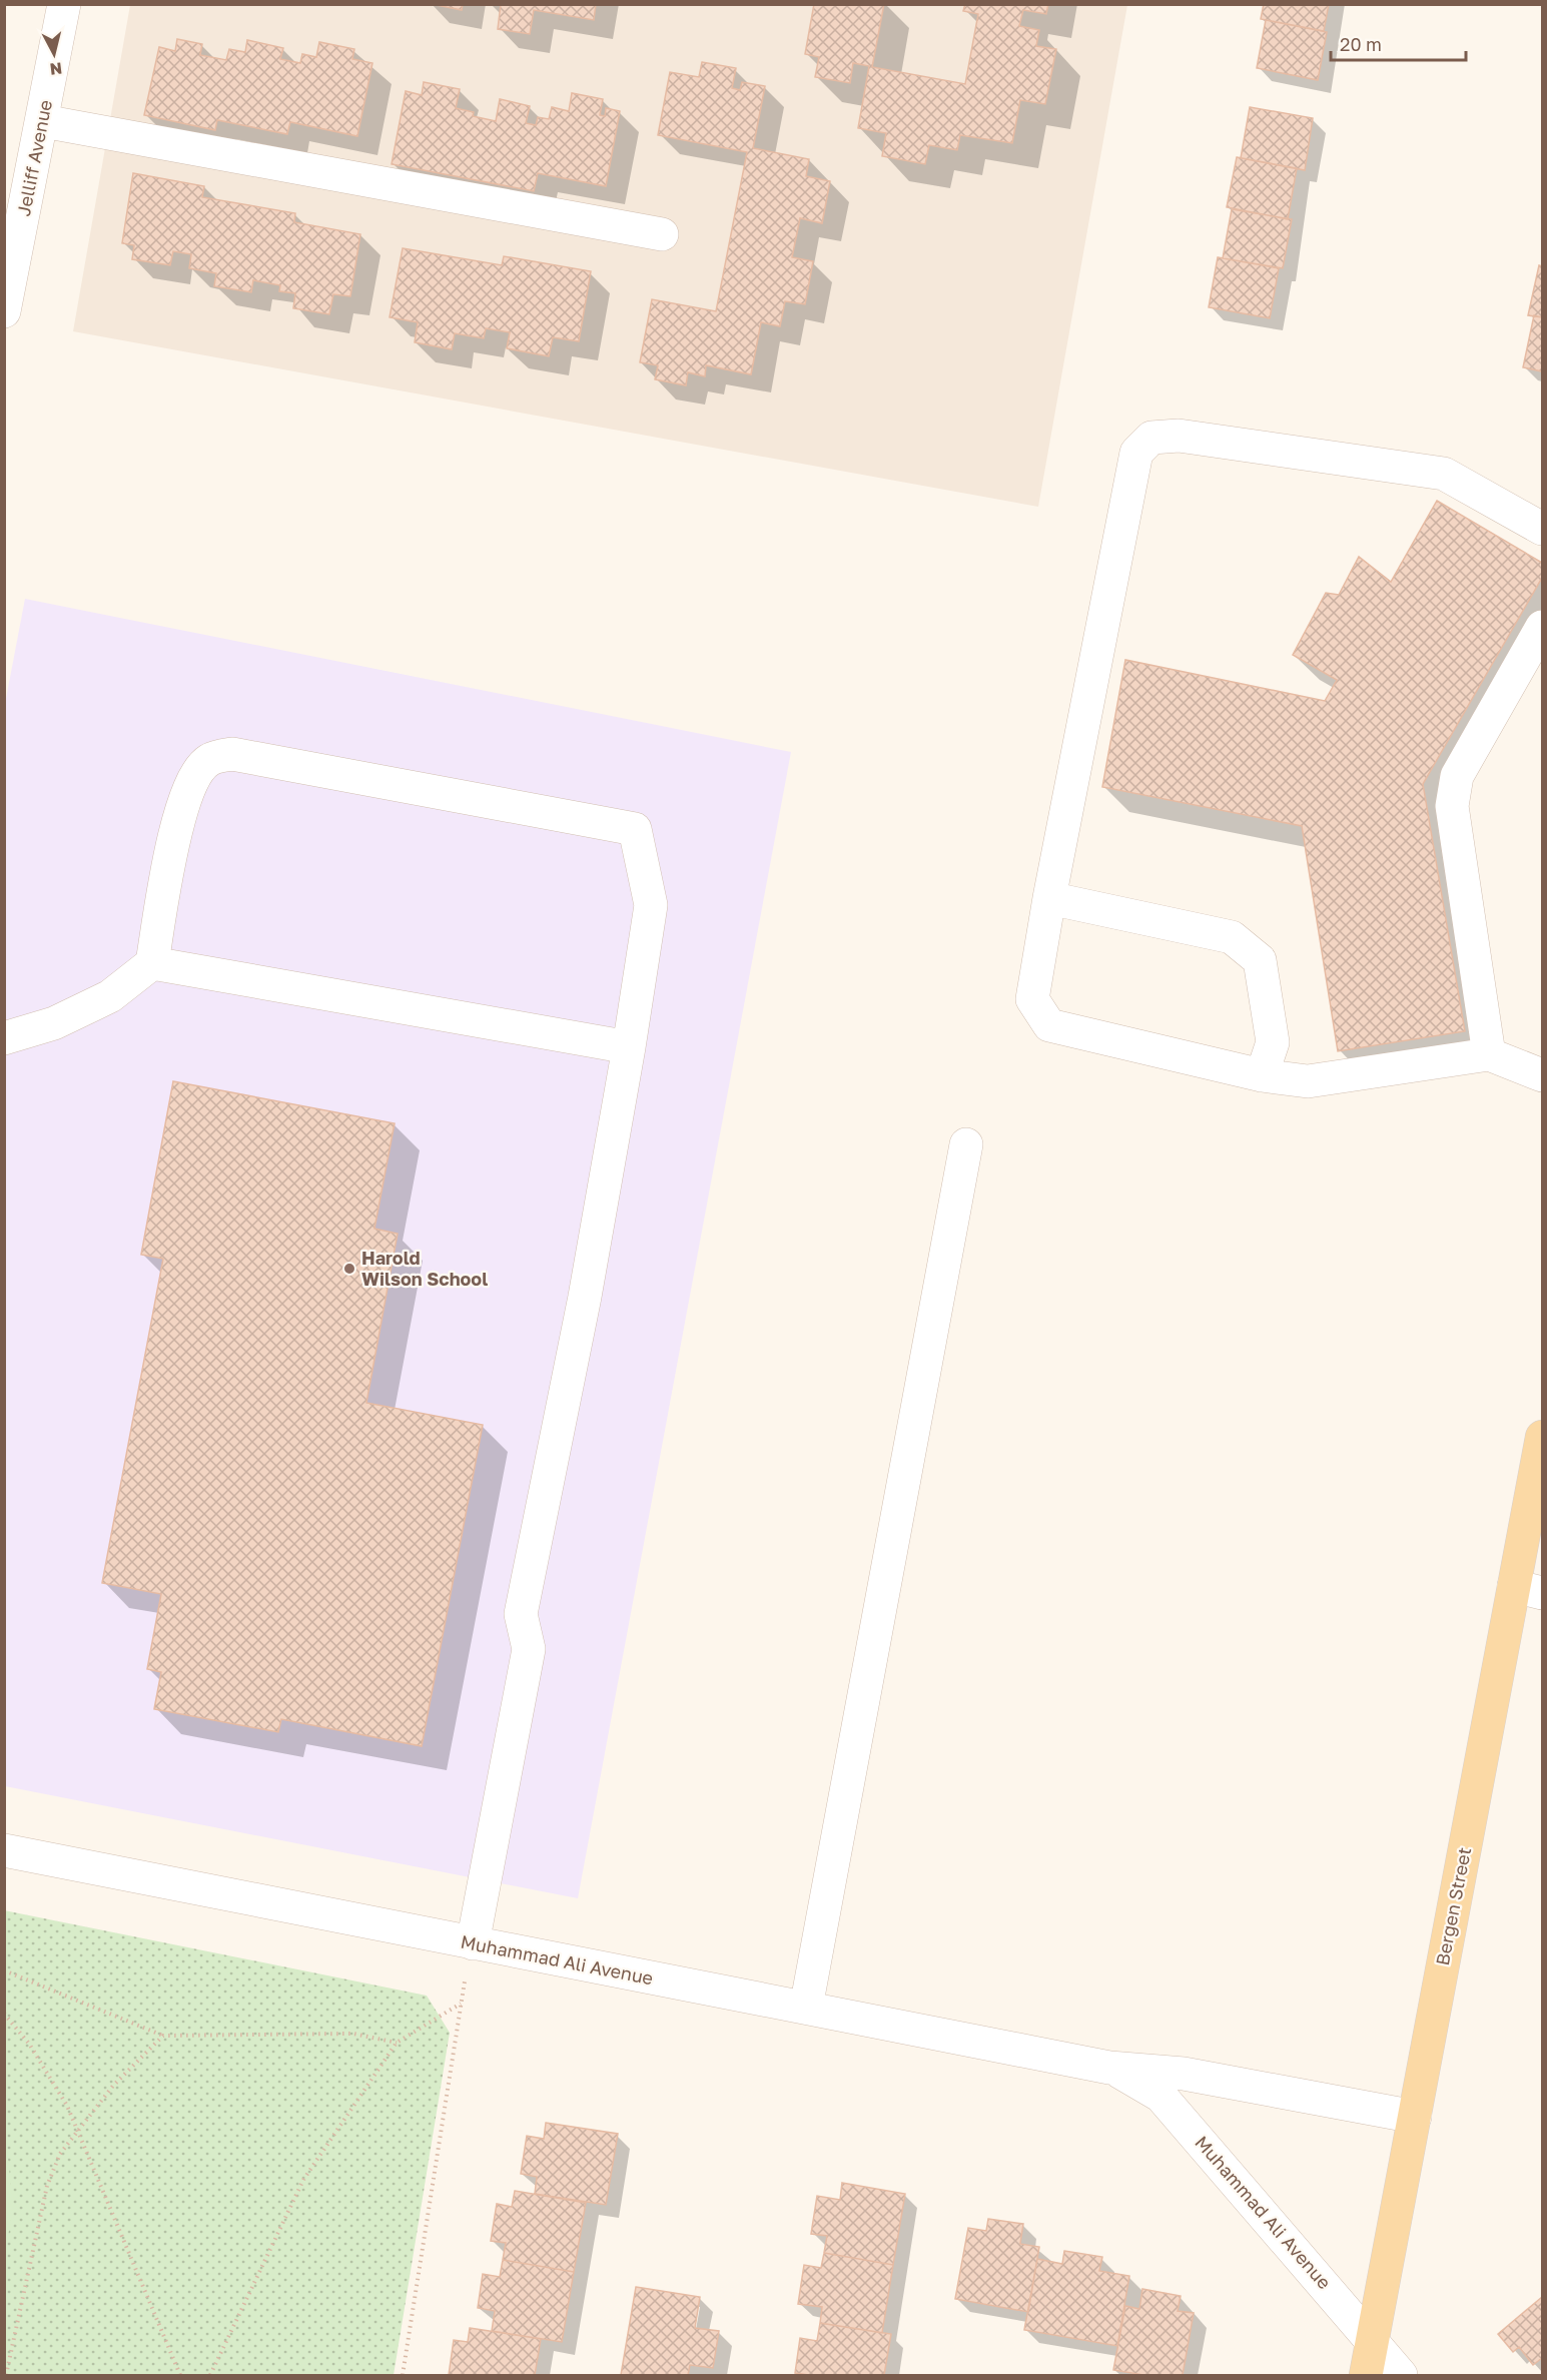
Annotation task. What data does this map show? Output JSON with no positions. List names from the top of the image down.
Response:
{
  "streets": {
    "main road": ["Bergen Street"],
    "street": ["Jelliff Avenue", "Muhammad Ali Avenue"]
  },
  "crossings": [
    ["Bergen Street", "Muhammad Ali Avenue"]
  ],
  "places": ["Harold Wilson School"],
  "scale_bar": "20 m",
  "north": "bottom"
}
